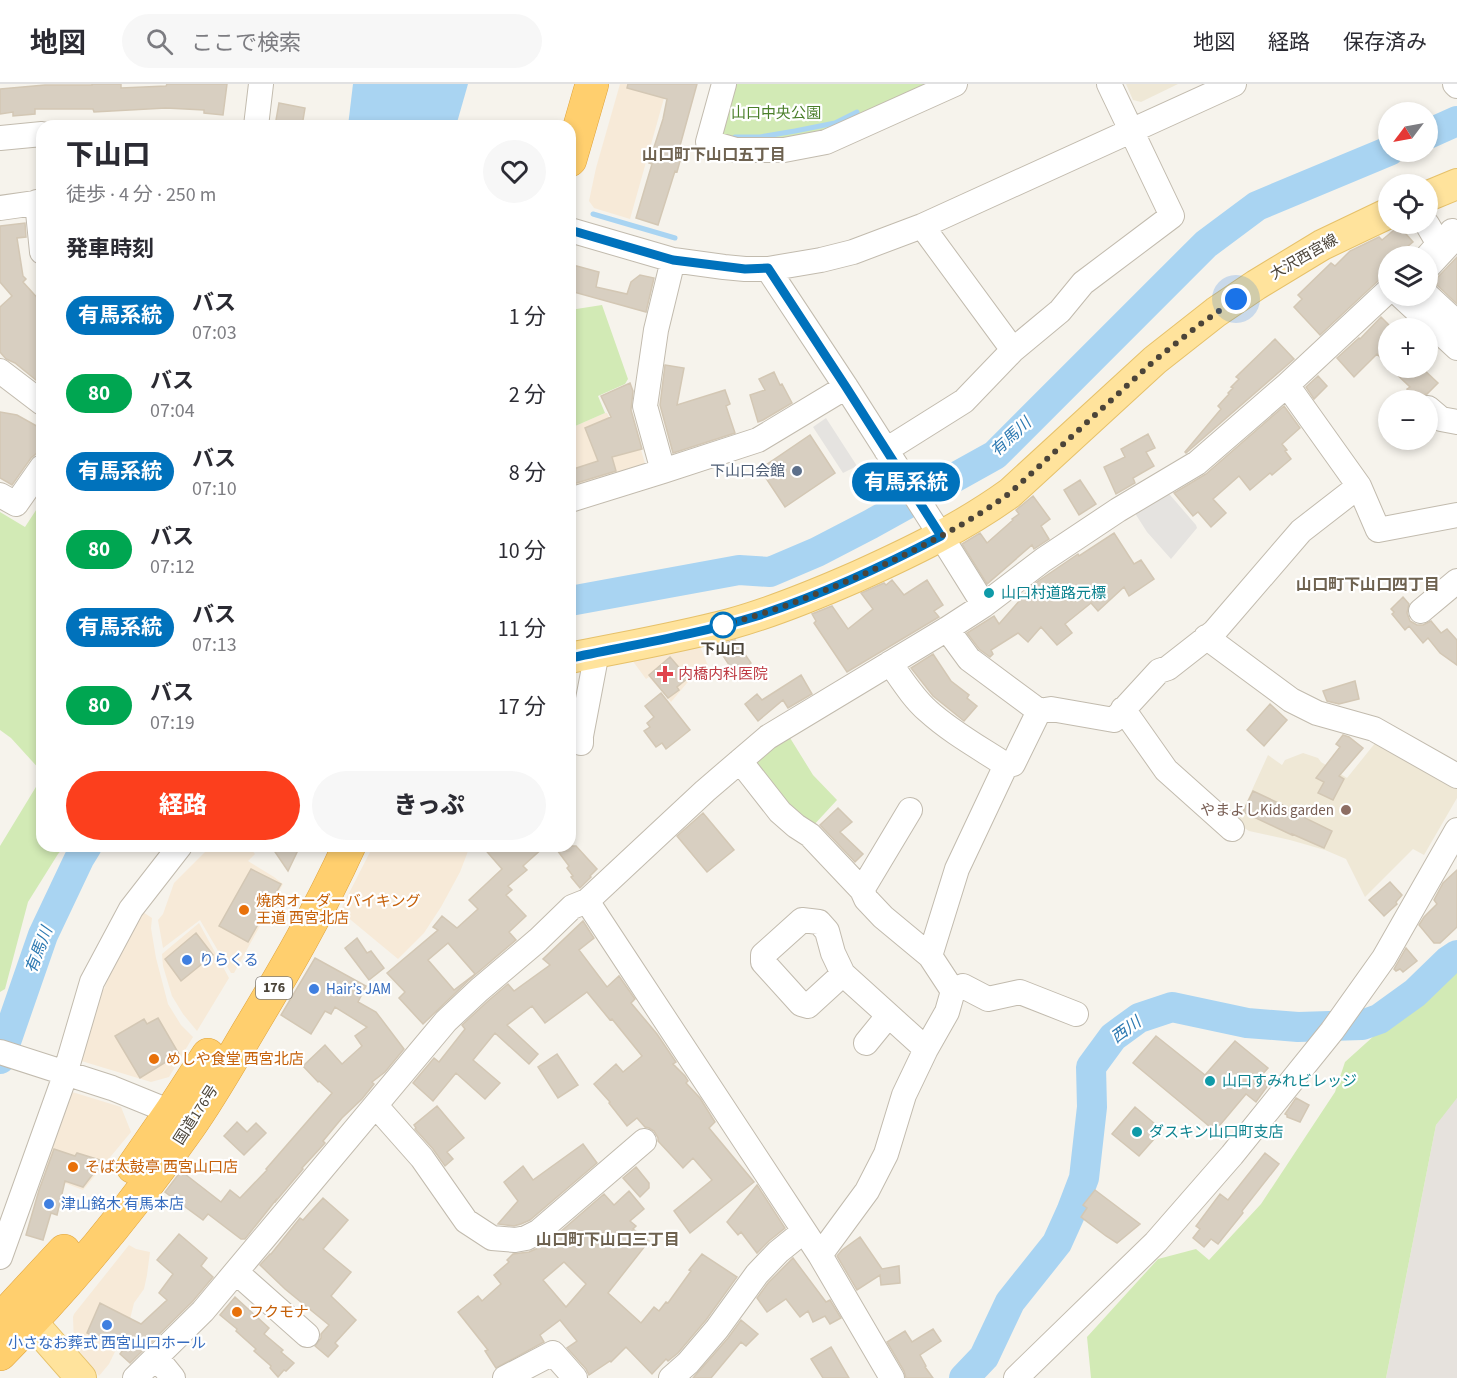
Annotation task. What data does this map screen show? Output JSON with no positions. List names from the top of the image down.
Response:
{
  "streets": {
    "highway": ["176", "国道176号"],
    "main road": ["大沢西宮線"]
  },
  "districts": ["山口町下山口五丁目", "山口町下山口四丁目", "山口町下山口三丁目"],
  "water": ["有馬川", "西川"],
  "parks": ["山口中央公園"],
  "places": {
    "other": [
      "下山口会館",
      "山口村道路元標",
      "下山口",
      "やまよしKids garden",
      "焼肉オーダーバイキング 王道 西宮北店",
      "りらくる",
      "Hair’s JAM",
      "めしや食堂 西宮北店",
      "山口すみれビレッジ",
      "ダスキン山口町支店",
      "そば太鼓亭 西宮山口店",
      "津山銘木 有馬本店",
      "フクモナ",
      "小さなお葬式 西宮山口ホール"
    ],
    "health": ["内橋内科医院"]
  },
  "lines": ["bus line 有馬系統"],
  "north": "bottom left",
  "page": {
    "header": "地図",
    "search": "ここで検索",
    "nav": ["地図", "経路", "保存済み"],
    "on_map": "有馬系統",
    "map_buttons": ["+", "−"],
    "heading": [
      ["下山口", "徒歩 · 4 分 · 250 m"],
      "発車時刻"
    ],
    "list": [
      {
        "mark": "有馬系統",
        "name": "バス",
        "note": "07:03",
        "value": "1 分"
      },
      {
        "mark": "80",
        "name": "バス",
        "note": "07:04",
        "value": "2 分"
      },
      {
        "mark": "有馬系統",
        "name": "バス",
        "note": "07:10",
        "value": "8 分"
      },
      {
        "mark": "80",
        "name": "バス",
        "note": "07:12",
        "value": "10 分"
      },
      {
        "mark": "有馬系統",
        "name": "バス",
        "note": "07:13",
        "value": "11 分"
      },
      {
        "mark": "80",
        "name": "バス",
        "note": "07:19",
        "value": "17 分"
      }
    ],
    "buttons": ["経路", "きっぷ"]
  }
}
